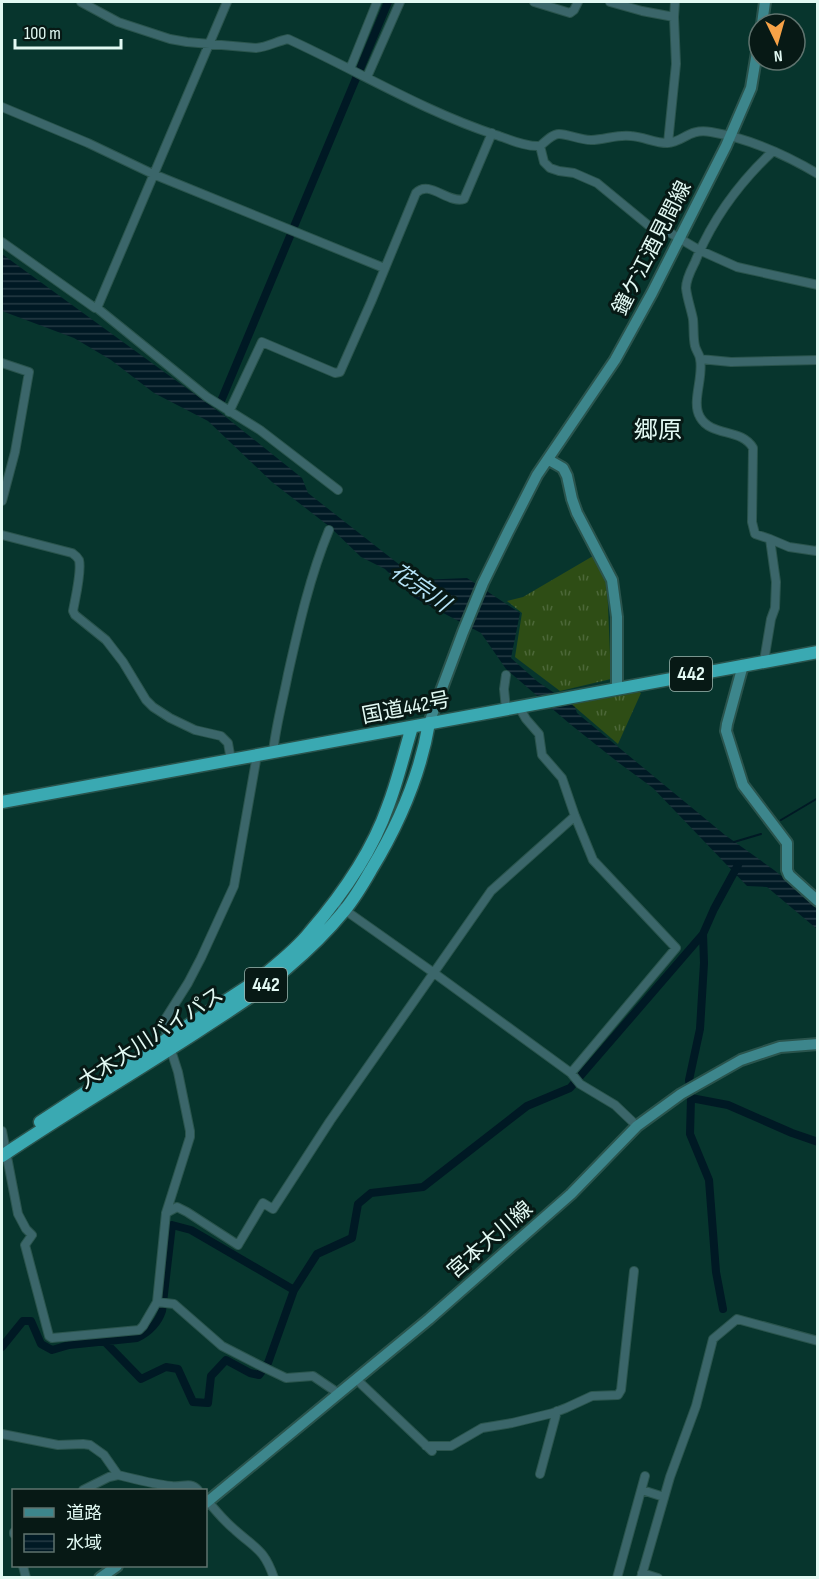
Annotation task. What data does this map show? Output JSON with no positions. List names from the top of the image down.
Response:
{
  "streets": {
    "highway": ["442", "国道442号", "大木大川バイパス"],
    "main road": ["鐘ケ江酒見間線", "宮本大川線"]
  },
  "crossings": [
    ["鐘ケ江酒見間線", "国道442号"],
    ["鐘ケ江酒見間線", "大木大川バイパス"],
    ["国道442号", "大木大川バイパス"]
  ],
  "districts": ["郷原"],
  "water": ["花宗川"],
  "legend": ["道路", "水域"],
  "scale_bar": "100 m",
  "north": "bottom"
}
